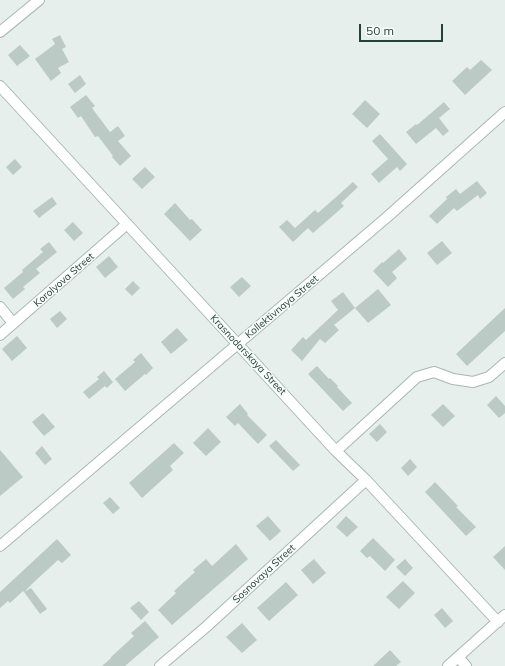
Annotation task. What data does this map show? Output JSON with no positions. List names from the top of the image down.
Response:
{
  "streets": {
    "street": [
      "Korolyova Street",
      "Kollektivnaya Street",
      "Krasnodarskaya Street",
      "Sosnovaya Street"
    ]
  },
  "crossings": [
    ["Korolyova Street", "Krasnodarskaya Street"],
    ["Kollektivnaya Street", "Krasnodarskaya Street"],
    ["Krasnodarskaya Street", "Sosnovaya Street"]
  ],
  "scale_bar": "50 m"
}
